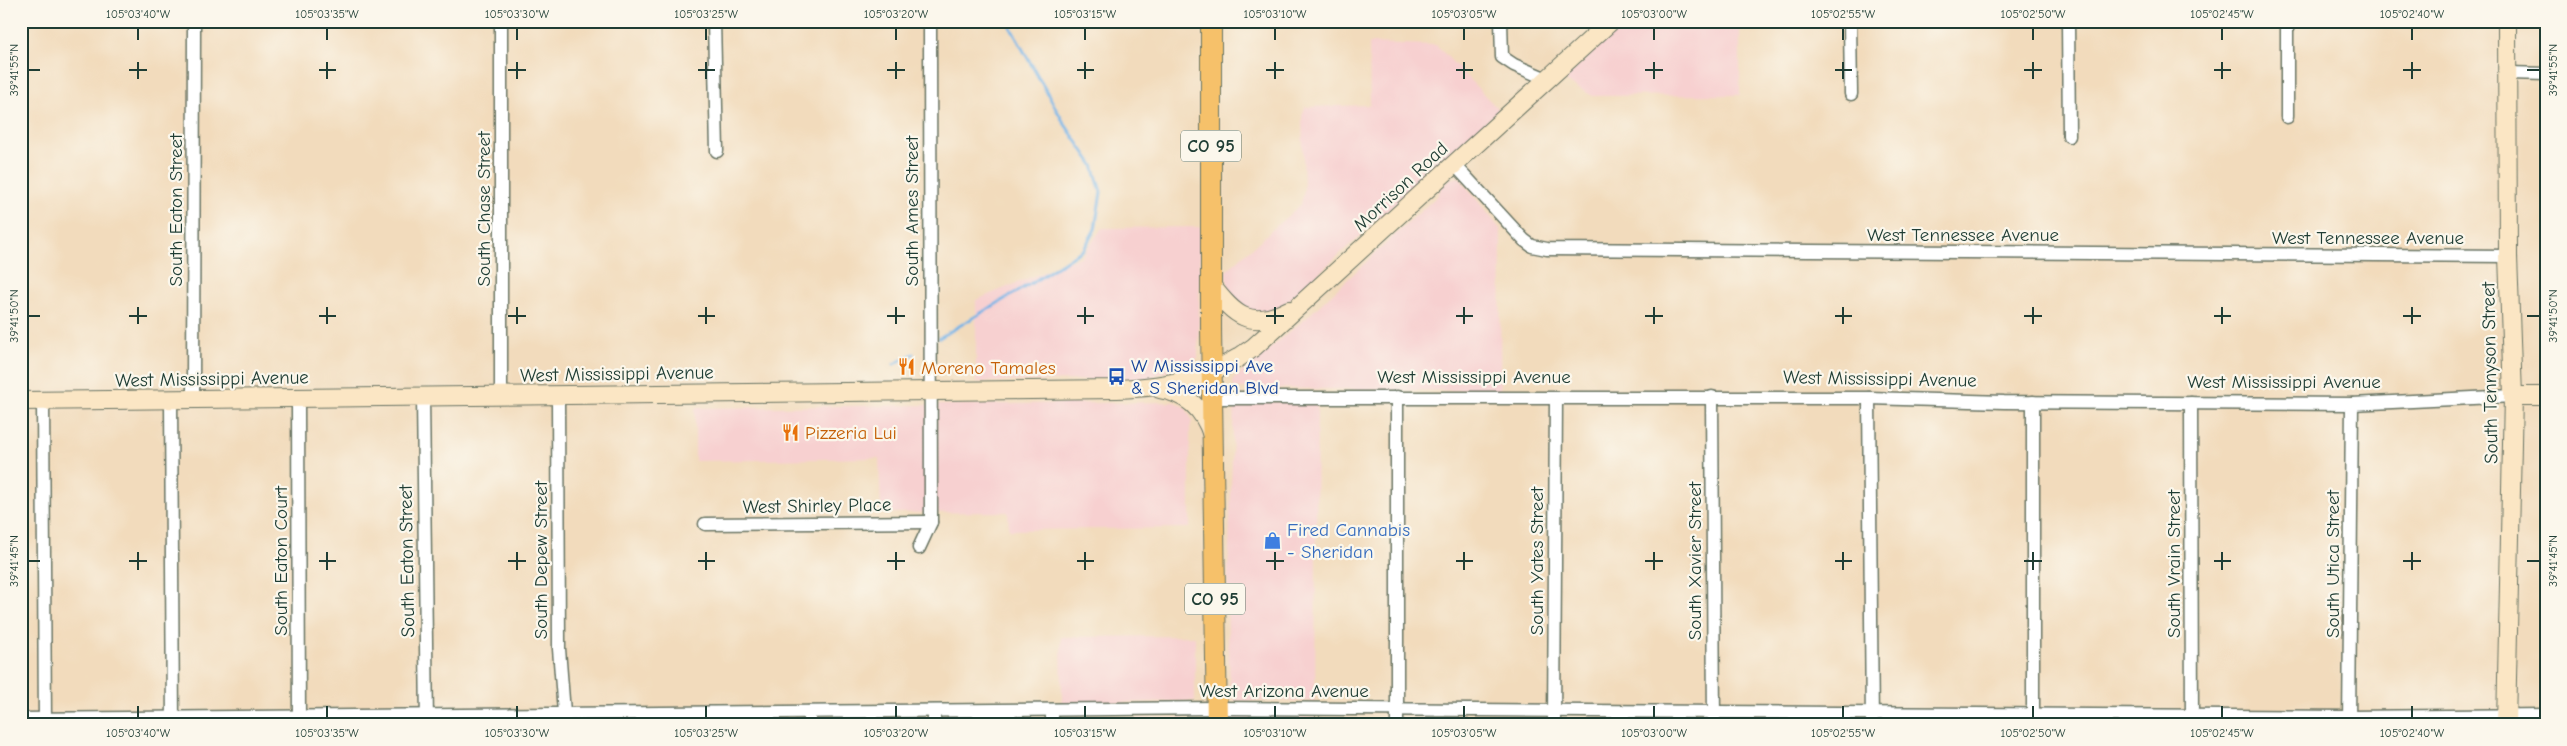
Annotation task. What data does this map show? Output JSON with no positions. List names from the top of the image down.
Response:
{
  "streets": {
    "main road": [
      "CO 95",
      "Morrison Road",
      "West Mississippi Avenue",
      "South Tennyson Street"
    ],
    "street": [
      "South Chase Street",
      "South Eaton Street",
      "South Ames Street",
      "West Tennessee Avenue",
      "West Shirley Place",
      "South Depew Street",
      "South Eaton Court",
      "South Yates Street",
      "South Xavier Street",
      "South Vrain Street",
      "South Utica Street",
      "West Arizona Avenue"
    ]
  },
  "crossings": [
    ["CO 95", "Morrison Road"],
    ["CO 95", "West Mississippi Avenue"],
    ["CO 95", "West Arizona Avenue"],
    ["Morrison Road", "West Tennessee Avenue"],
    ["Morrison Road", "West Mississippi Avenue"],
    ["South Chase Street", "West Mississippi Avenue"],
    ["South Eaton Street", "West Mississippi Avenue"],
    ["South Eaton Street", "West Arizona Avenue"],
    ["South Ames Street", "West Mississippi Avenue"],
    ["South Ames Street", "West Shirley Place"],
    ["West Tennessee Avenue", "South Tennyson Street"],
    ["West Mississippi Avenue", "South Tennyson Street"],
    ["West Mississippi Avenue", "South Depew Street"],
    ["West Mississippi Avenue", "South Eaton Court"],
    ["West Mississippi Avenue", "South Yates Street"],
    ["West Mississippi Avenue", "South Xavier Street"],
    ["West Mississippi Avenue", "South Vrain Street"],
    ["West Mississippi Avenue", "South Utica Street"],
    ["South Tennyson Street", "West Arizona Avenue"],
    ["South Depew Street", "West Arizona Avenue"],
    ["South Eaton Court", "West Arizona Avenue"],
    ["South Yates Street", "West Arizona Avenue"],
    ["South Xavier Street", "West Arizona Avenue"],
    ["South Vrain Street", "West Arizona Avenue"],
    ["South Utica Street", "West Arizona Avenue"]
  ],
  "places": {
    "restaurant": ["Moreno Tamales", "Pizzeria Lui"],
    "bus stop": ["W Mississippi Ave & S Sheridan Blvd"],
    "shop": ["Fired Cannabis - Sheridan"]
  },
  "coordinates": [
    "105°03'40\"W",
    "105°03'35\"W",
    "105°03'30\"W",
    "105°03'25\"W",
    "105°03'20\"W",
    "105°03'15\"W",
    "105°03'10\"W",
    "105°03'05\"W",
    "105°03'00\"W",
    "105°02'55\"W",
    "105°02'50\"W",
    "105°02'45\"W",
    "105°02'40\"W",
    "39°41'55\"N",
    "39°41'50\"N",
    "39°41'45\"N"
  ]
}
